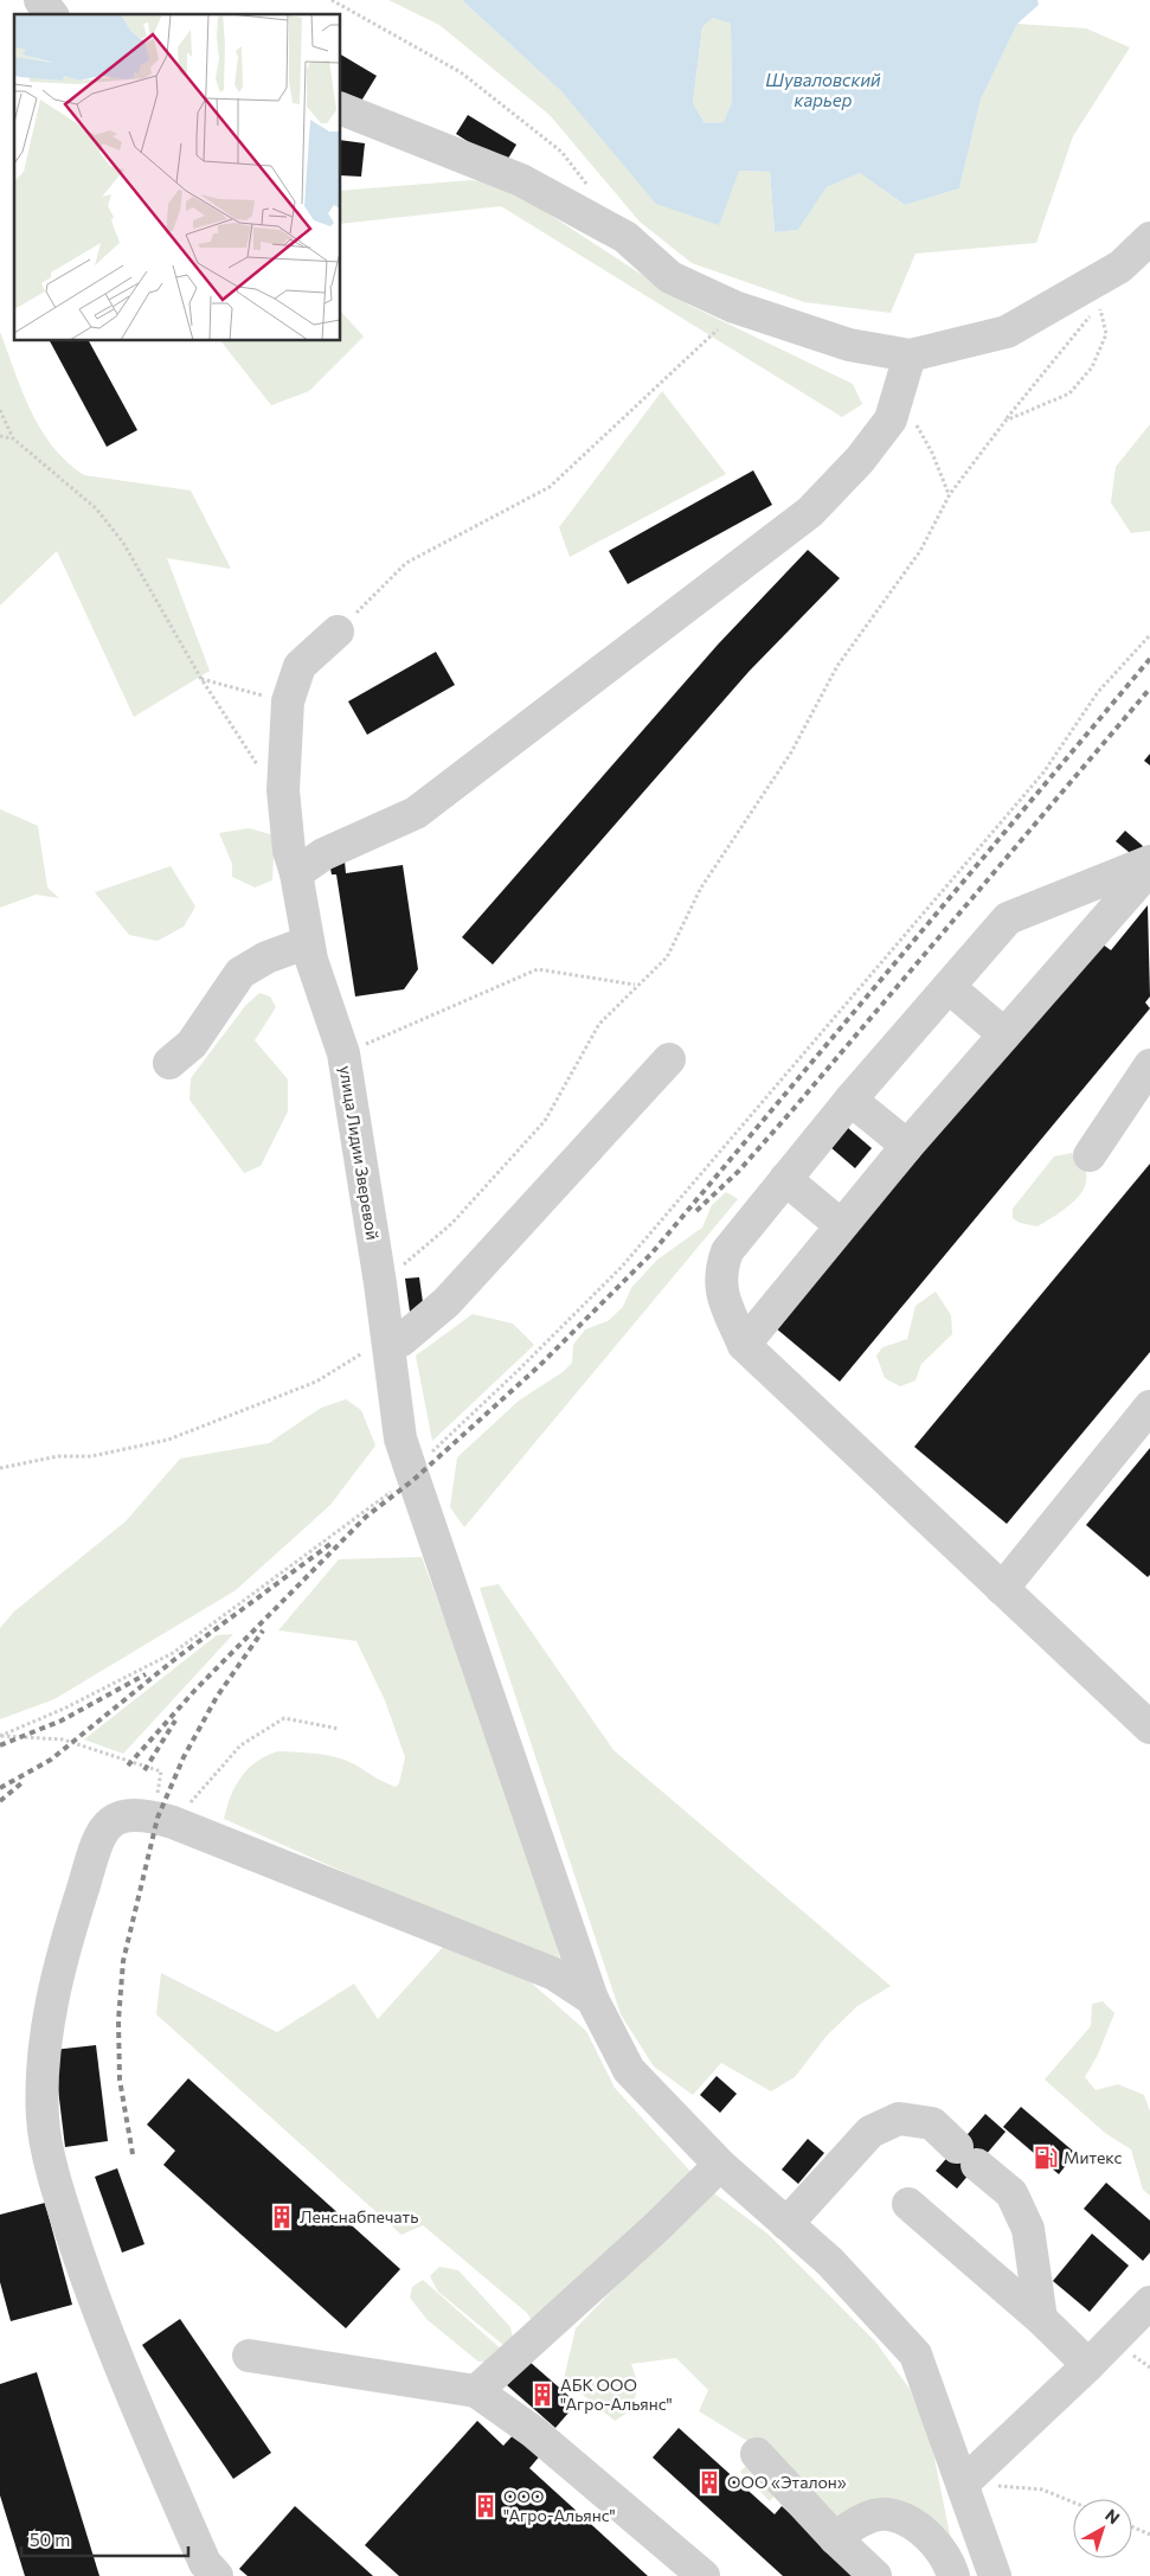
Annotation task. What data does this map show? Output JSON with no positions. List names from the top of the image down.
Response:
{
  "streets": {
    "street": ["улица Лидии Зверевой"]
  },
  "water": ["Шуваловский карьер"],
  "places": {
    "fuel station": ["Митекс"],
    "building": [
      "Ленснабпечать",
      "АБК ООО \"Агро-Альянс\"",
      "ООО «Эталон»",
      "ООО \"Агро-Альянс\""
    ]
  },
  "scale_bar": "50 m",
  "north": "top right"
}
